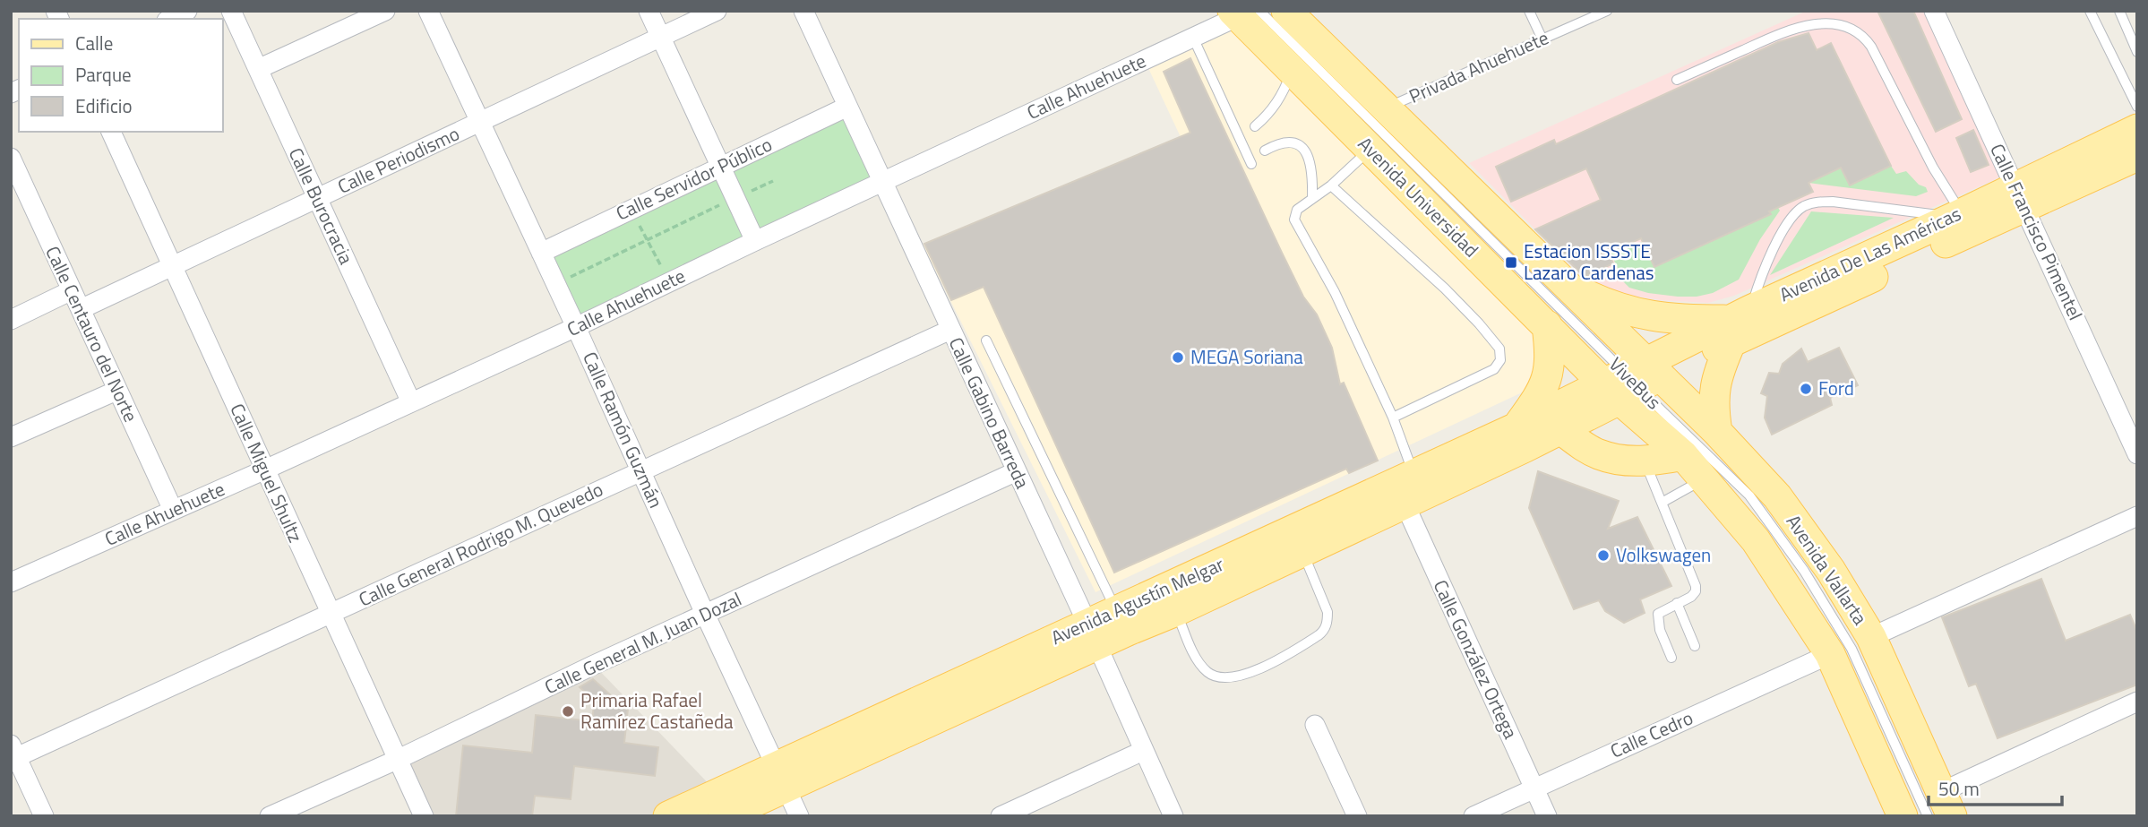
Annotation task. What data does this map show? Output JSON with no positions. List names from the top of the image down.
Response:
{
  "streets": {
    "main road": [
      "Avenida Universidad",
      "Avenida De Las Américas",
      "Avenida Vallarta",
      "Avenida Agustín Melgar"
    ],
    "street": [
      "Calle Ahuehuete",
      "Calle Periodismo",
      "Calle Servidor Público",
      "Calle Burocracia",
      "Calle Francisco Pimentel",
      "Calle Centauro del Norte",
      "Calle Gabino Barreda",
      "Calle Ramón Guzmán",
      "Calle Miguel Shultz",
      "Calle General Rodrigo M. Quevedo",
      "Calle General M. Juan Dozal",
      "Calle González Ortega",
      "Calle Cedro"
    ],
    "lane": ["Privada Ahuehuete", "ViveBus"]
  },
  "crossings": [
    ["Calle Ahuehuete", "Avenida Universidad"],
    ["Calle Ahuehuete", "Calle Burocracia"],
    ["Calle Ahuehuete", "Calle Centauro del Norte"],
    ["Calle Ahuehuete", "ViveBus"],
    ["Calle Ahuehuete", "Calle Gabino Barreda"],
    ["Calle Ahuehuete", "Calle Ramón Guzmán"],
    ["Calle Ahuehuete", "Calle Miguel Shultz"],
    ["Calle Periodismo", "Calle Burocracia"],
    ["Calle Periodismo", "Calle Centauro del Norte"],
    ["Calle Periodismo", "Calle Ramón Guzmán"],
    ["Calle Periodismo", "Calle Miguel Shultz"],
    ["Calle Servidor Público", "Calle Gabino Barreda"],
    ["Calle Servidor Público", "Calle Ramón Guzmán"],
    ["Avenida Universidad", "Avenida De Las Américas"],
    ["Avenida Universidad", "ViveBus"],
    ["Avenida Universidad", "Avenida Vallarta"],
    ["Avenida Universidad", "Avenida Agustín Melgar"],
    ["Calle Francisco Pimentel", "Avenida De Las Américas"],
    ["Avenida De Las Américas", "ViveBus"],
    ["Avenida De Las Américas", "Avenida Vallarta"],
    ["Avenida De Las Américas", "Avenida Agustín Melgar"],
    ["ViveBus", "Avenida Vallarta"],
    ["ViveBus", "Avenida Agustín Melgar"],
    ["Calle Gabino Barreda", "Calle General Rodrigo M. Quevedo"],
    ["Calle Gabino Barreda", "Avenida Agustín Melgar"],
    ["Calle Gabino Barreda", "Calle General M. Juan Dozal"],
    ["Calle Ramón Guzmán", "Calle General Rodrigo M. Quevedo"],
    ["Calle Ramón Guzmán", "Avenida Agustín Melgar"],
    ["Calle Ramón Guzmán", "Calle General M. Juan Dozal"],
    ["Calle Miguel Shultz", "Calle General Rodrigo M. Quevedo"],
    ["Calle Miguel Shultz", "Calle General M. Juan Dozal"],
    ["Avenida Vallarta", "Avenida Agustín Melgar"],
    ["Avenida Agustín Melgar", "Calle González Ortega"],
    ["Calle González Ortega", "Calle Cedro"]
  ],
  "places": {
    "transit": ["Estacion ISSSTE Lazaro Cardenas"],
    "other": [
      "MEGA Soriana",
      "Ford",
      "Volkswagen",
      "Primaria Rafael Ramírez Castañeda"
    ]
  },
  "legend": ["Calle", "Parque", "Edificio"],
  "scale_bar": "50 m"
}
